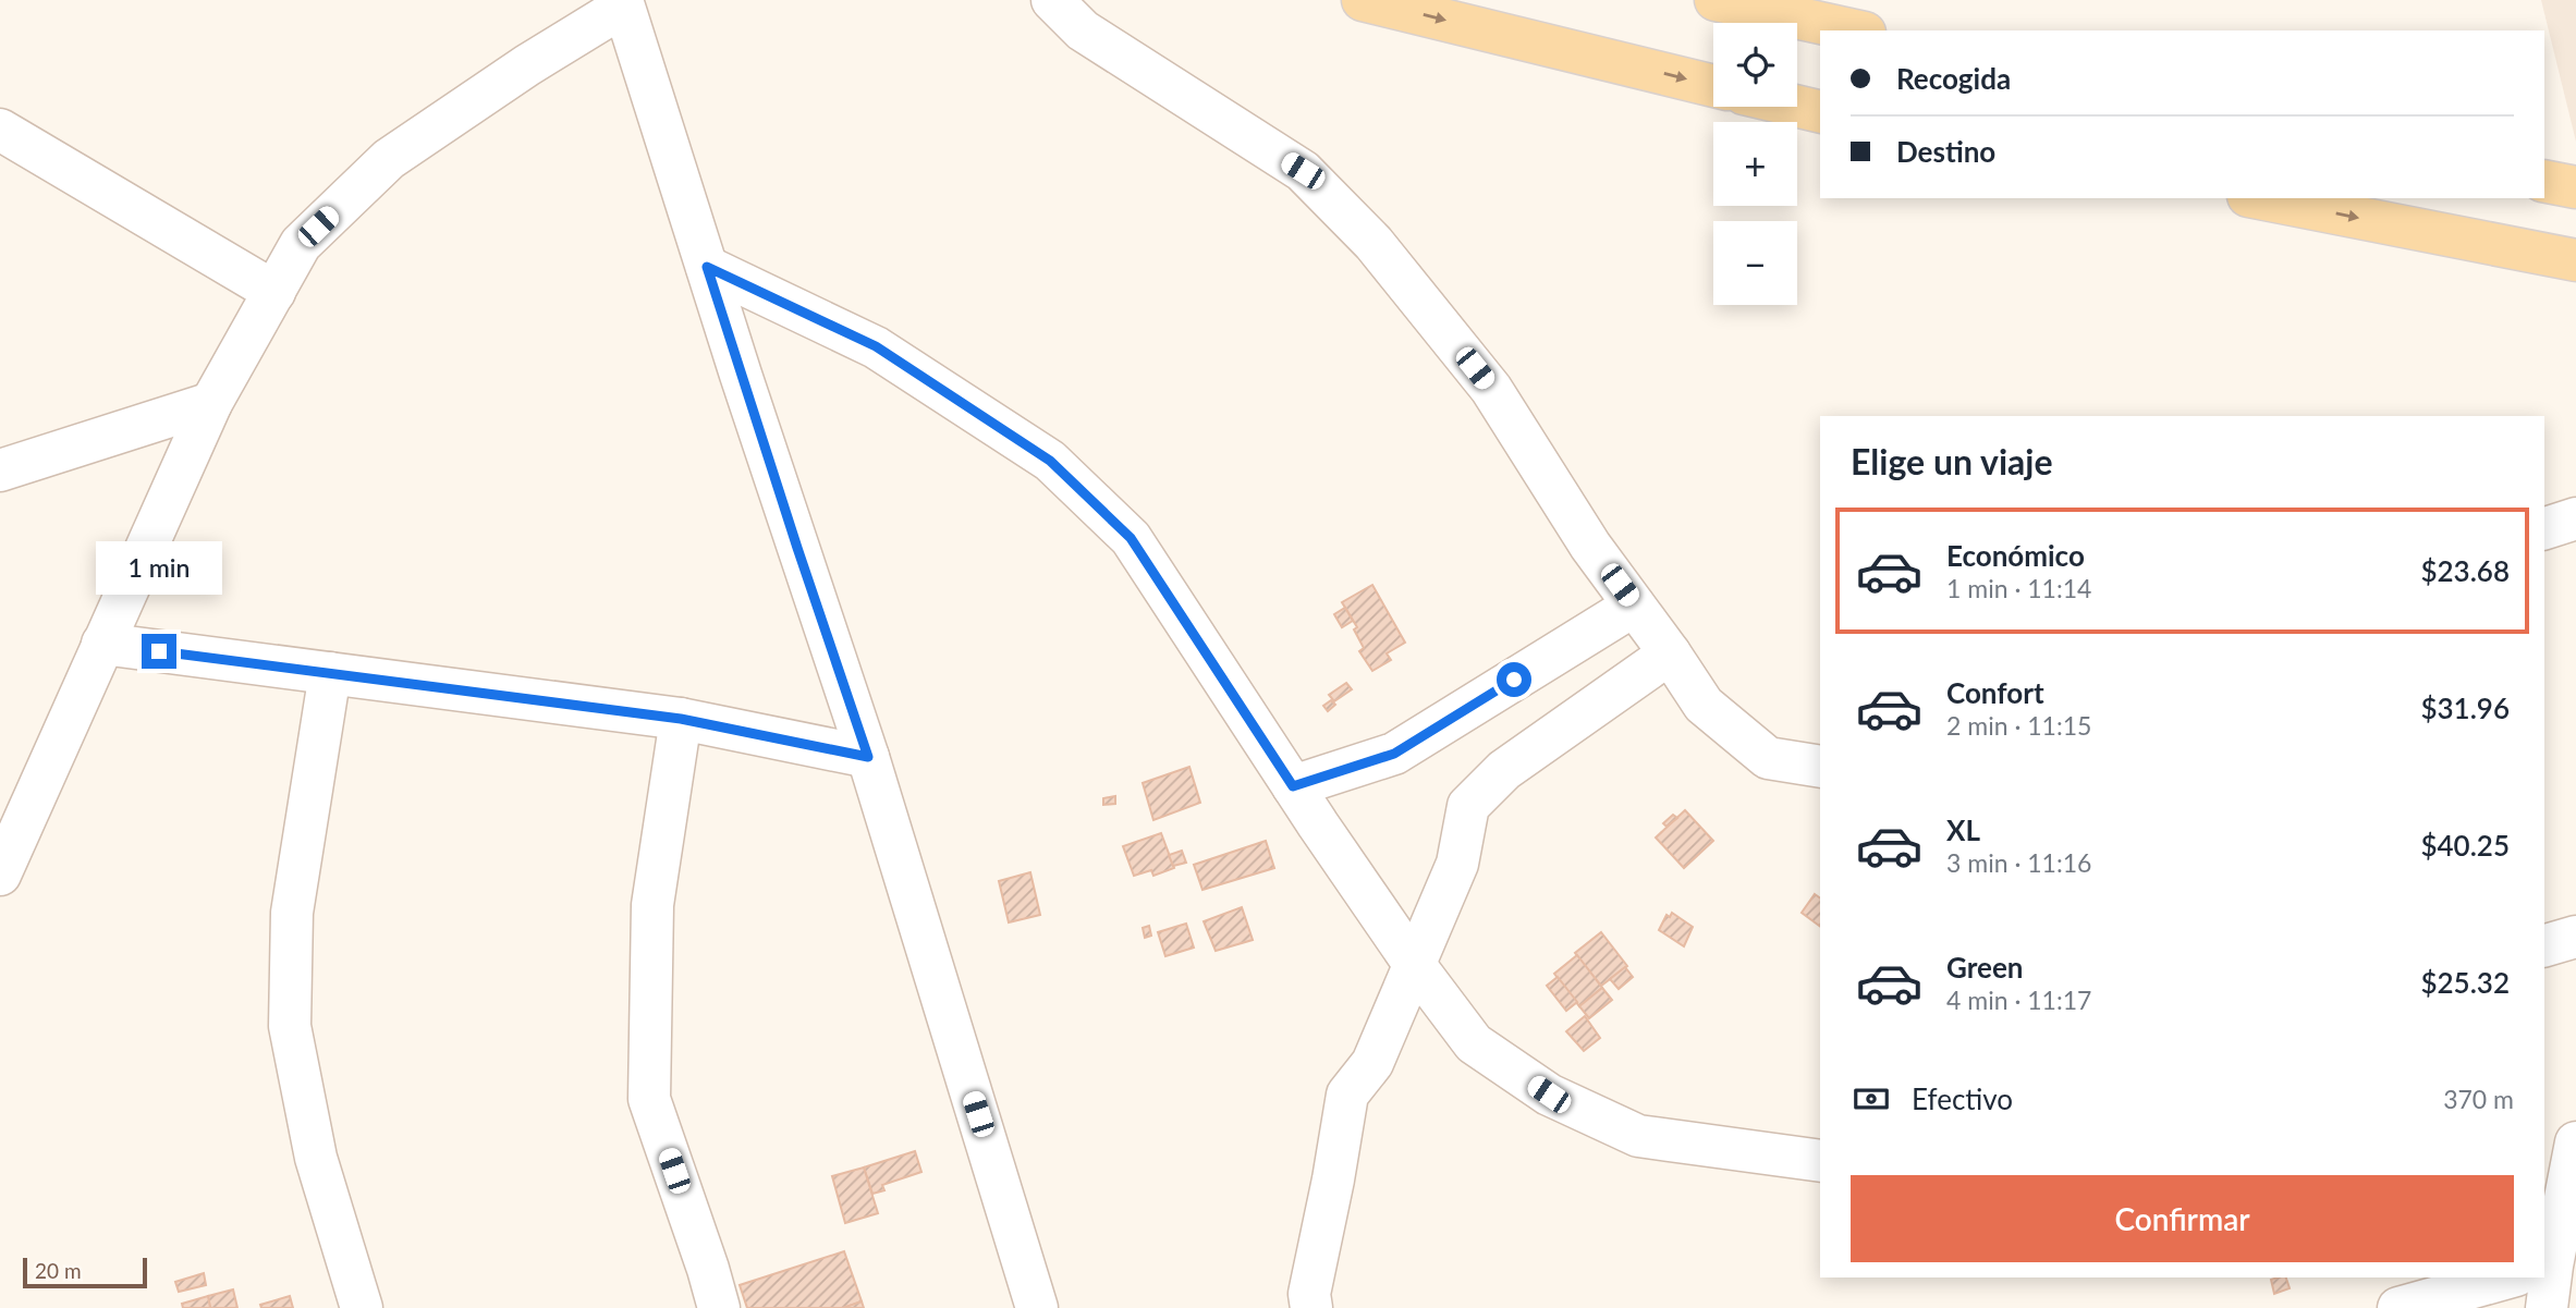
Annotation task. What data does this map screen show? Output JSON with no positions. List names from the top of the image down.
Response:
{
  "scale_bar": "20 m",
  "page": {
    "map_buttons": ["+", "−"],
    "banner": ["Recogida", "Destino"],
    "heading": "Elige un viaje",
    "list": [
      {
        "name": "Económico",
        "note": "1 min · 11:14",
        "value": "$23.68"
      },
      {
        "name": "Confort",
        "note": "2 min · 11:15",
        "value": "$31.96"
      },
      {
        "name": "XL",
        "note": "3 min · 11:16",
        "value": "$40.25"
      },
      {
        "name": "Green",
        "note": "4 min · 11:17",
        "value": "$25.32"
      }
    ],
    "bubble": "1 min",
    "pay": ["Efectivo", "370 m"],
    "buttons": "Confirmar",
    "scale": "20 m"
  }
}
